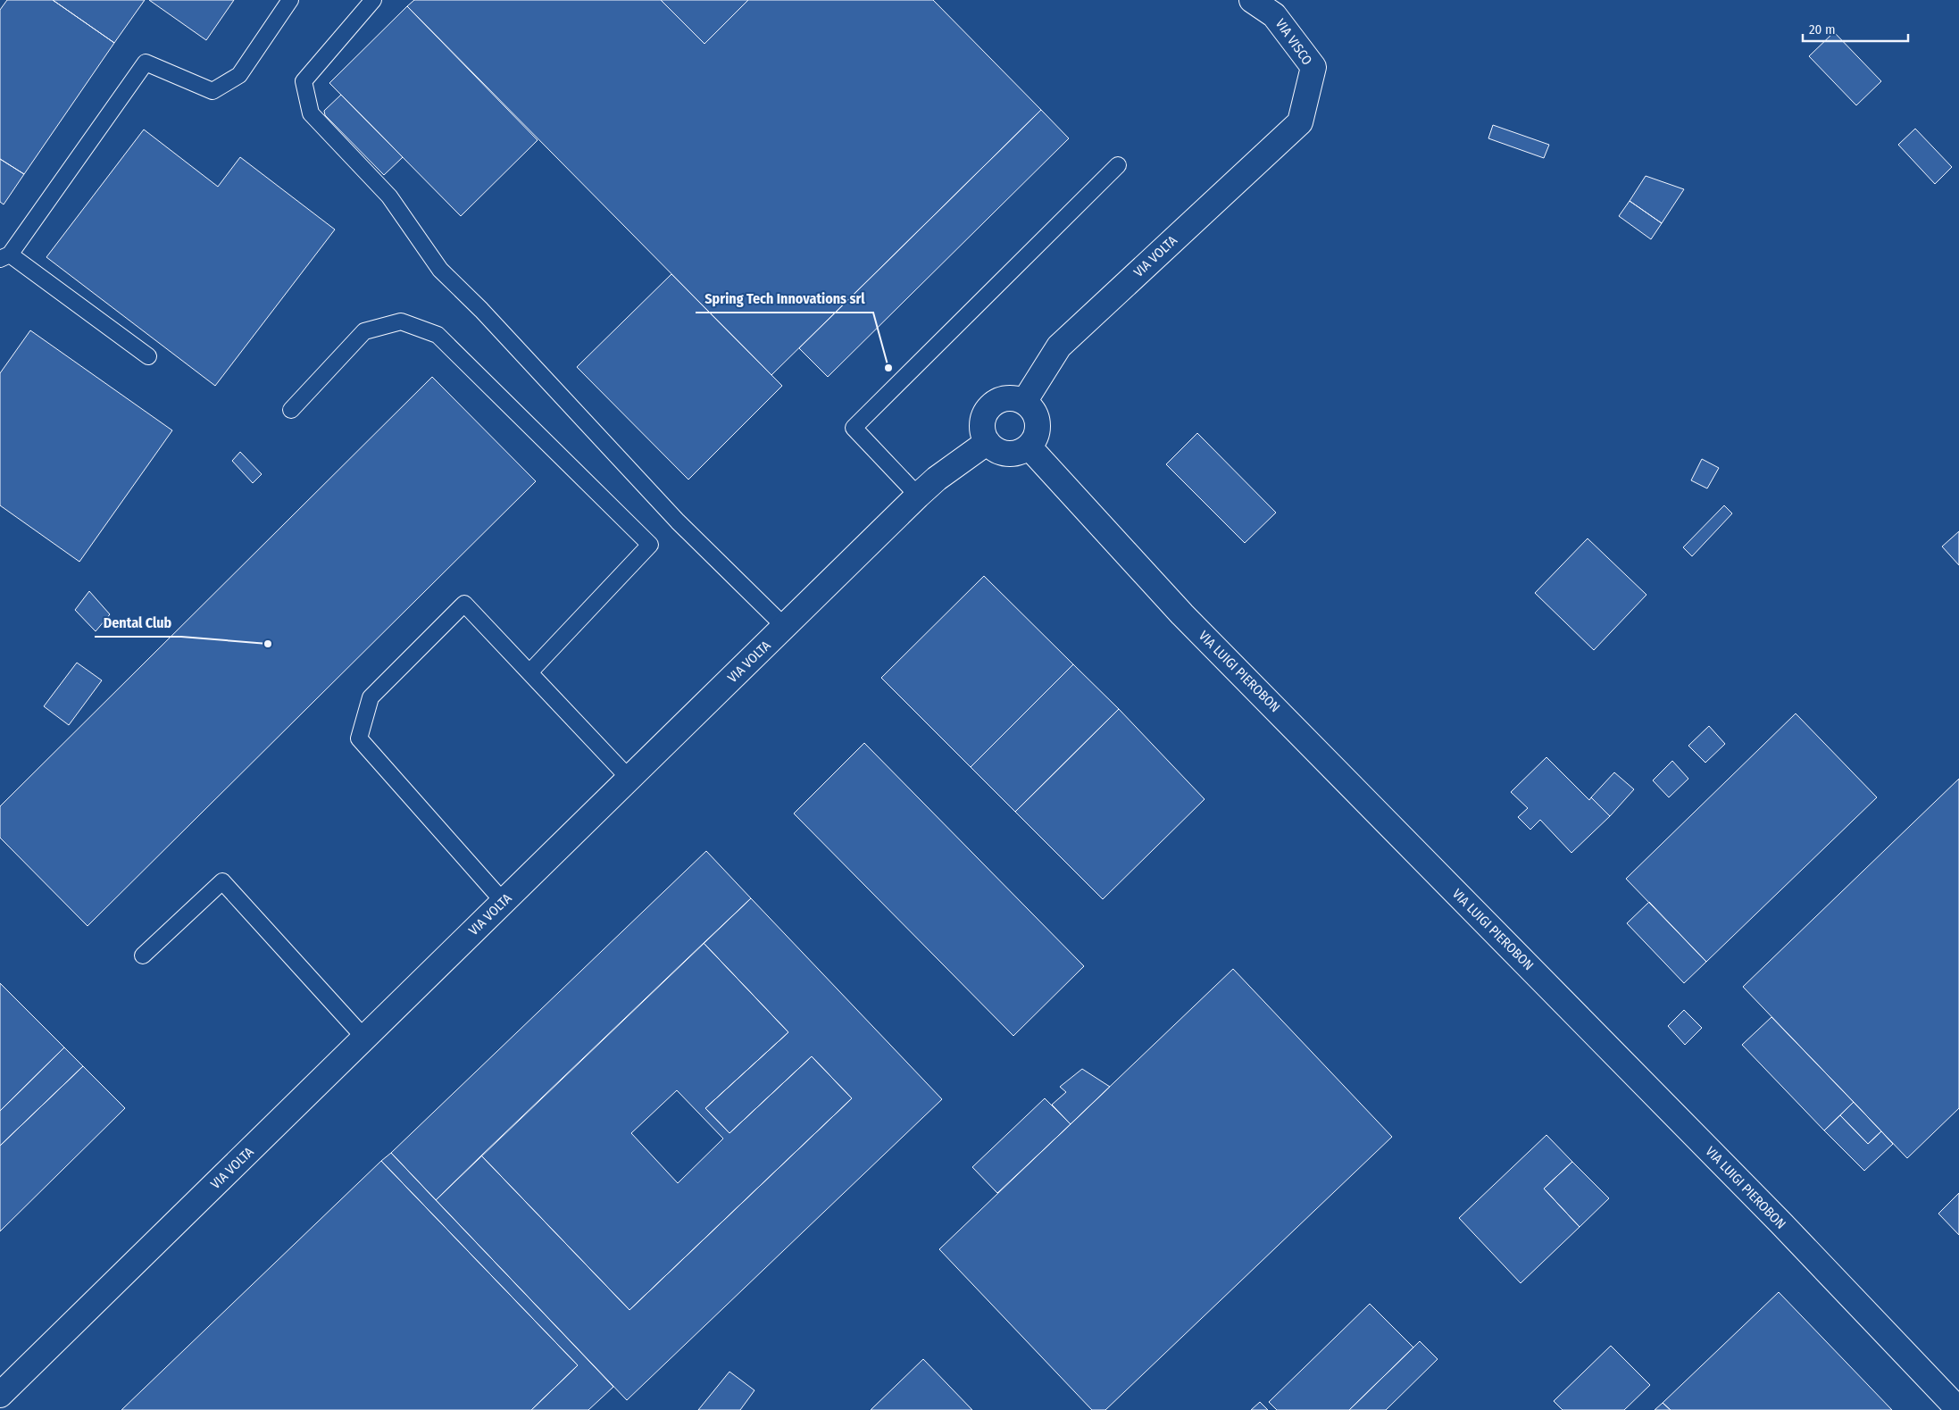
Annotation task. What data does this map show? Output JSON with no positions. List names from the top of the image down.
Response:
{
  "streets": {
    "street": ["VIA VISCO", "VIA VOLTA", "VIA LUIGI PIEROBON"]
  },
  "crossings": [
    ["VIA VISCO", "VIA VOLTA"],
    ["VIA VOLTA", "VIA LUIGI PIEROBON"]
  ],
  "places": ["Spring Tech Innovations srl", "Dental Club"],
  "scale_bar": "20 m"
}
